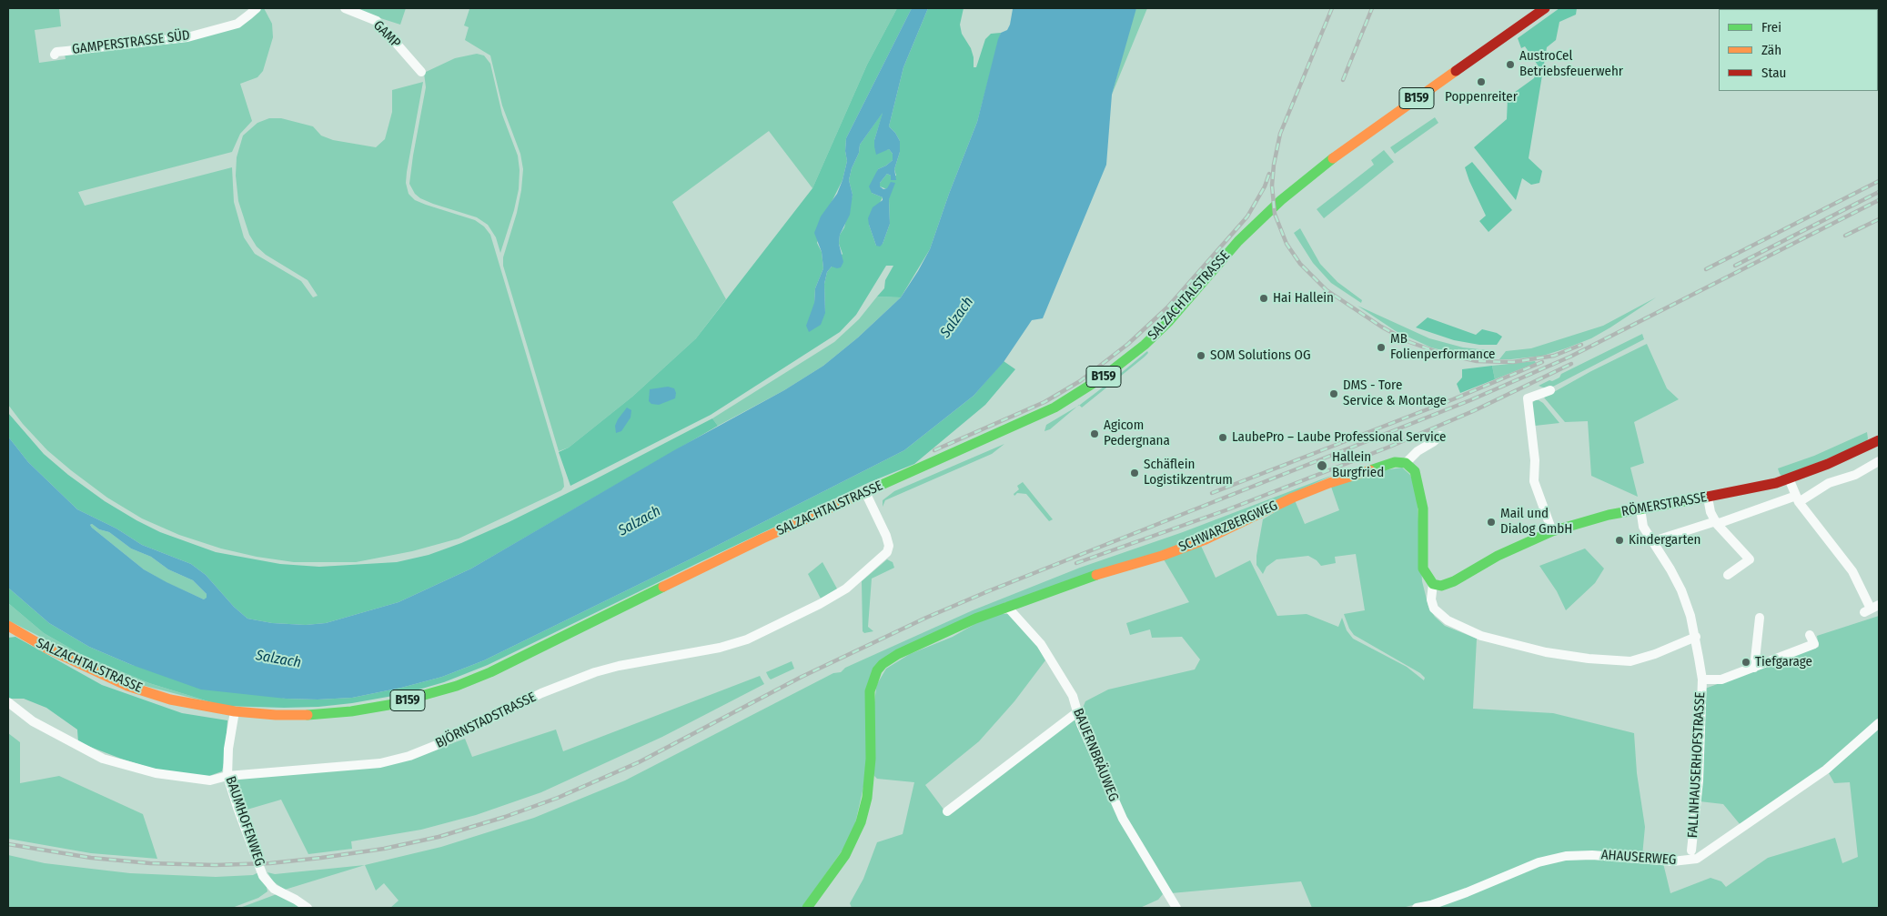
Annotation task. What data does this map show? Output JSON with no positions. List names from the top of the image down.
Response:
{
  "streets": {
    "main road": [
      "B159",
      "SALZACHTALSTRASSE",
      "RÖMERSTRASSE",
      "SCHWARZBERGWEG"
    ],
    "street": [
      "GAMP",
      "GAMPERSTRASSE SÜD",
      "BJÖRNSTADSTRASSE",
      "BAUERNBRÄUWEG",
      "FALLNHAUSERHOFSTRASSE",
      "BAUMHOFENWEG",
      "AHAUSERWEG"
    ]
  },
  "crossings": [
    ["SALZACHTALSTRASSE", "BJÖRNSTADSTRASSE"],
    ["SALZACHTALSTRASSE", "BAUMHOFENWEG"],
    ["RÖMERSTRASSE", "FALLNHAUSERHOFSTRASSE"],
    ["SCHWARZBERGWEG", "BAUERNBRÄUWEG"],
    ["BJÖRNSTADSTRASSE", "BAUMHOFENWEG"]
  ],
  "water": ["Salzach"],
  "places": [
    "AustroCel Betriebsfeuerwehr",
    "Poppenreiter",
    "Hai Hallein",
    "MB Folienperformance",
    "SOM Solutions OG",
    "DMS - Tore Service & Montage",
    "Agicom Pedergnana",
    "LaubePro – Laube Professional Service",
    "Hallein Burgfried",
    "Schäflein Logistikzentrum",
    "Mail und Dialog GmbH",
    "Kindergarten",
    "Tiefgarage"
  ],
  "legend": ["Frei", "Zäh", "Stau"]
}
